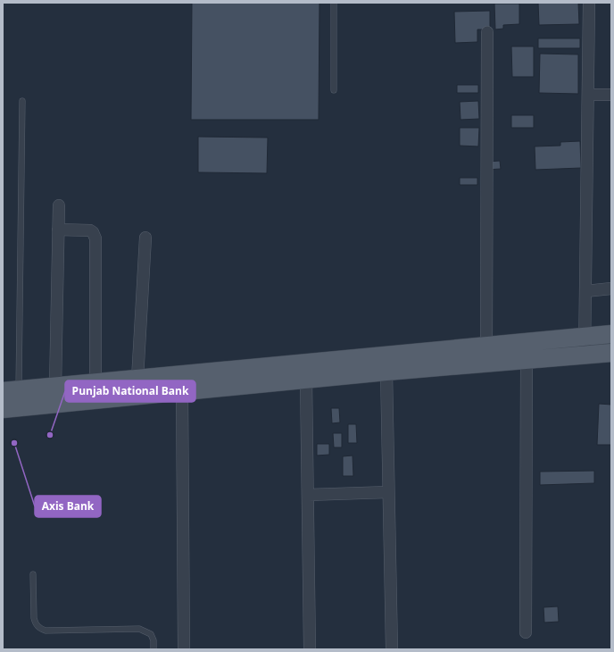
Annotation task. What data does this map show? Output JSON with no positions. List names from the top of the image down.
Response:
{
  "places": ["Punjab National Bank", "Axis Bank"]
}
